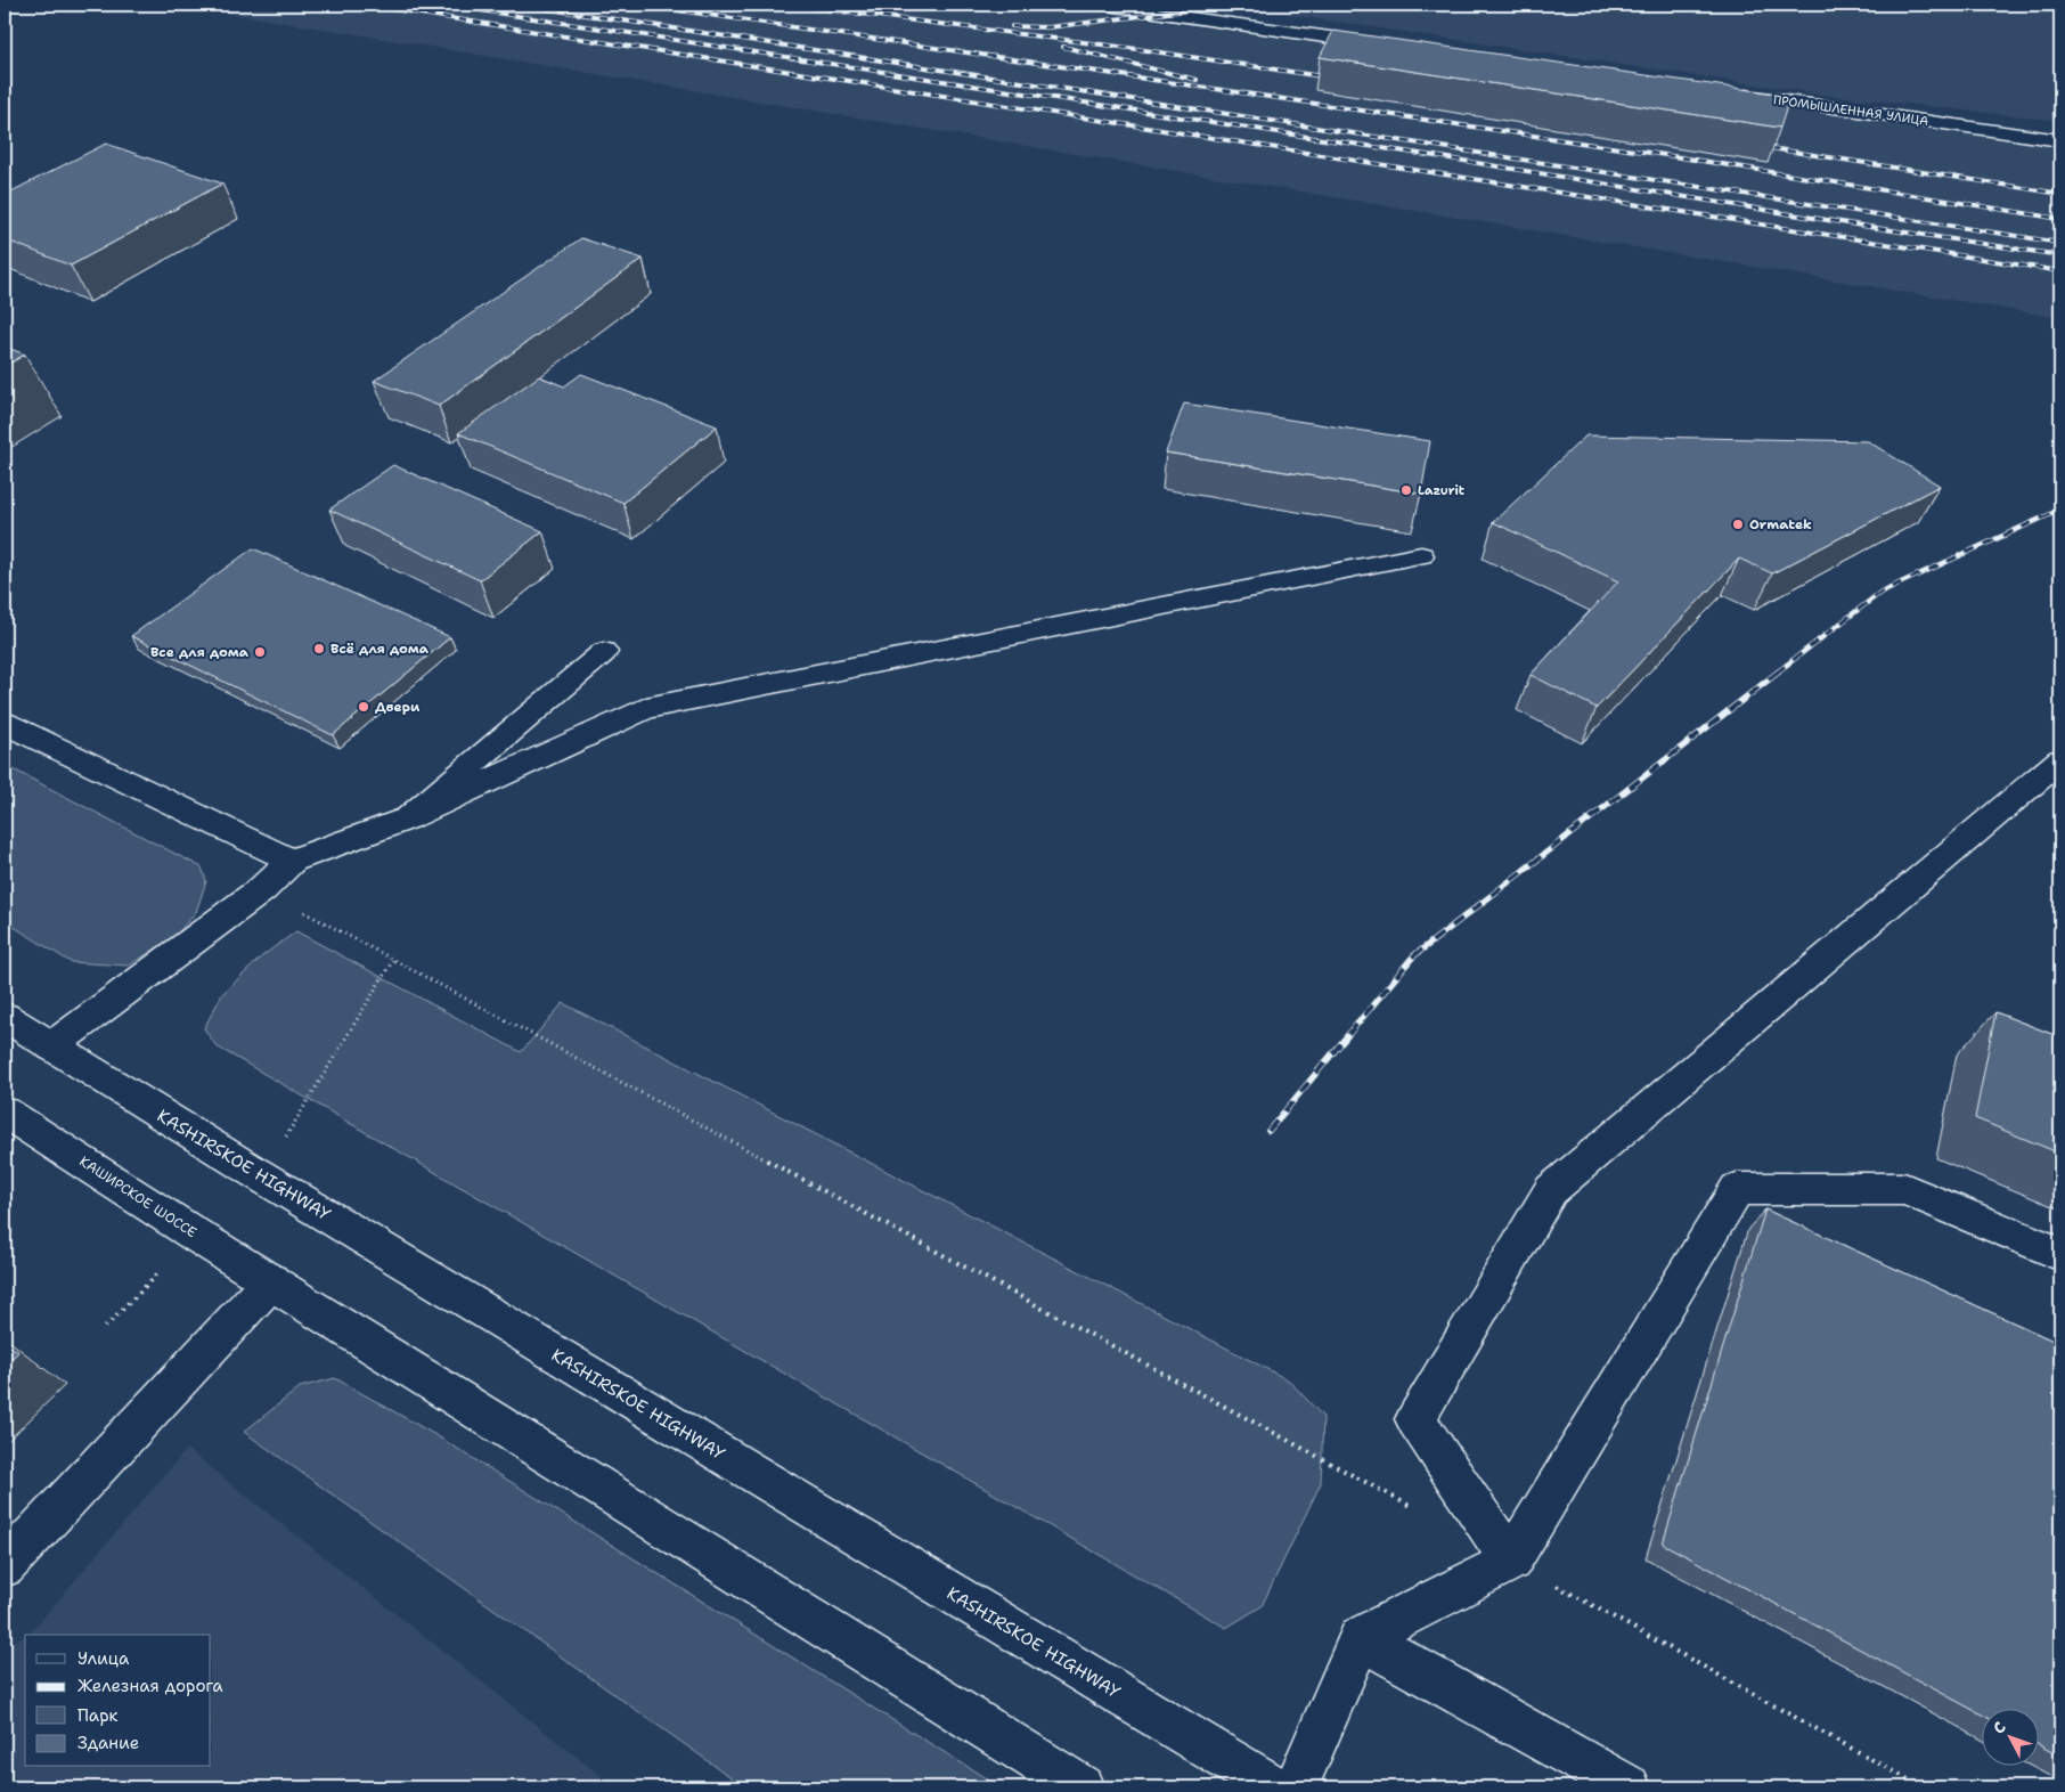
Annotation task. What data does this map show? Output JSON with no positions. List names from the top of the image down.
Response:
{
  "streets": {
    "main road": ["ПРОМЫШЛЕННАЯ УЛИЦА", "KASHIRSKOE HIGHWAY", "КАШИРСКОЕ ШОССЕ"]
  },
  "places": [
    "Lazurit",
    "Ormatek",
    "Всё для дома",
    "Все для дома",
    "Двери"
  ],
  "legend": [
    "Улица",
    "Железная дорога",
    "Парк",
    "Здание"
  ],
  "north": "top left"
}
